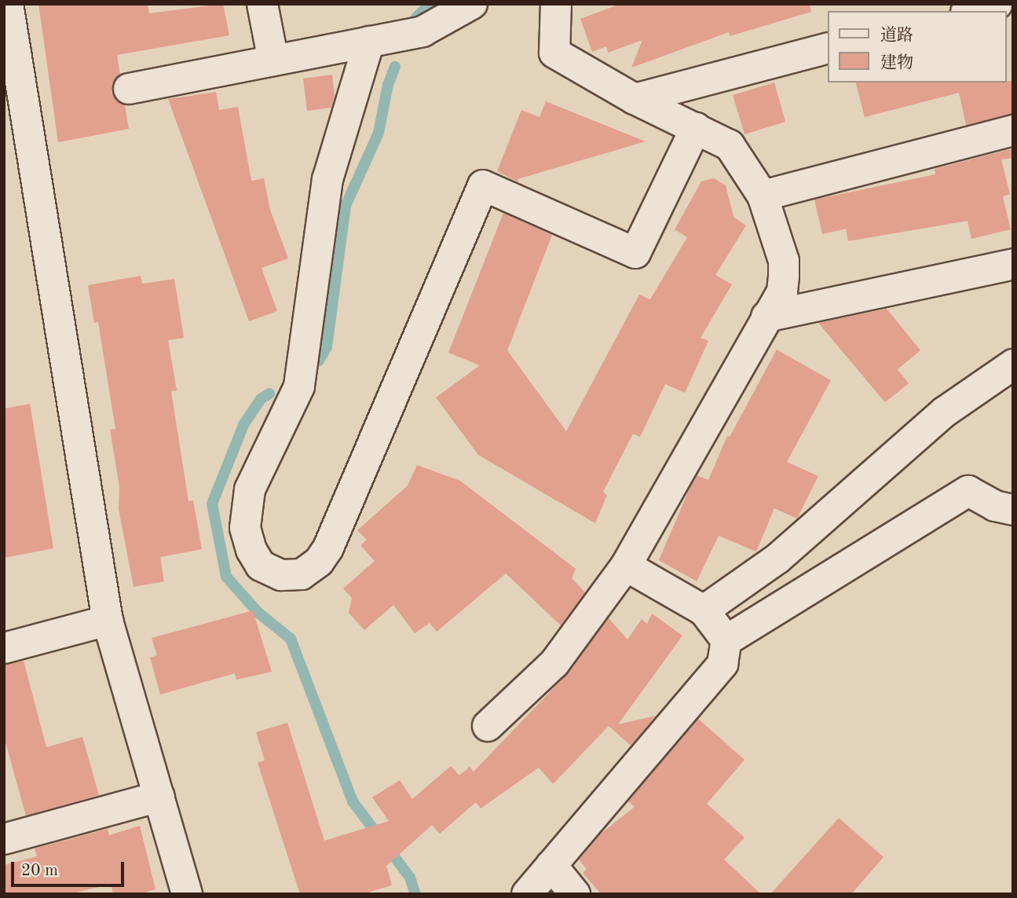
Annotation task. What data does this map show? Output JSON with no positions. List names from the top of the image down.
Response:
{
  "legend": ["道路", "建物"],
  "scale_bar": "20 m"
}
